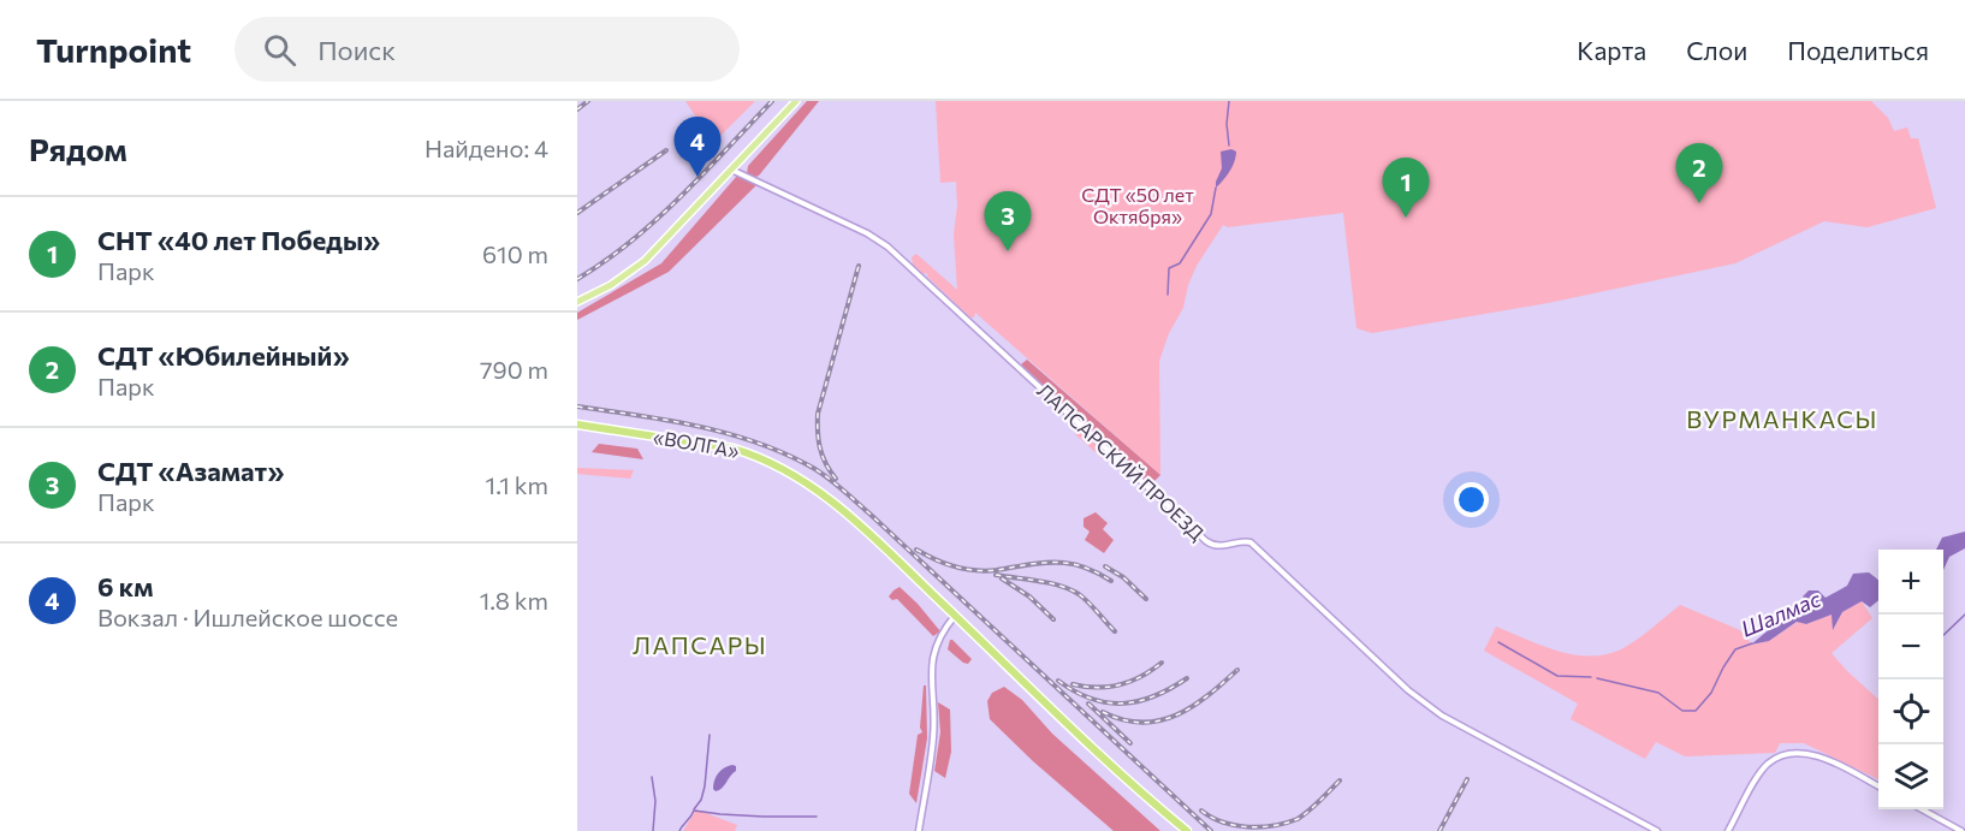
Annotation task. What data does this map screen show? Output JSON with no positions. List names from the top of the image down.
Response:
{
  "streets": {
    "highway": ["«ВОЛГА»"],
    "street": ["ЛАПСАРСКИЙ ПРОЕЗД"]
  },
  "districts": ["ВУРМАНКАСЫ", "ЛАПСАРЫ"],
  "water": ["Шалмас"],
  "parks": ["СДТ «50 лет Октября»"],
  "page": {
    "header": "Turnpoint",
    "search": "Поиск",
    "nav": ["Карта", "Слои", "Поделиться"],
    "heading": ["Рядом", "Найдено: 4"],
    "pins": [
      "4",
      "2",
      "1",
      "3"
    ],
    "list": [
      {
        "mark": "1",
        "name": "СНТ «40 лет Победы»",
        "note": "Парк",
        "value": "610 m"
      },
      {
        "mark": "2",
        "name": "СДТ «Юбилейный»",
        "note": "Парк",
        "value": "790 m"
      },
      {
        "mark": "3",
        "name": "СДТ «Азамат»",
        "note": "Парк",
        "value": "1.1 km"
      },
      {
        "mark": "4",
        "name": "6 км",
        "note": "Вокзал · Ишлейское шоссе",
        "value": "1.8 km"
      }
    ],
    "map_buttons": ["+", "−"]
  }
}
